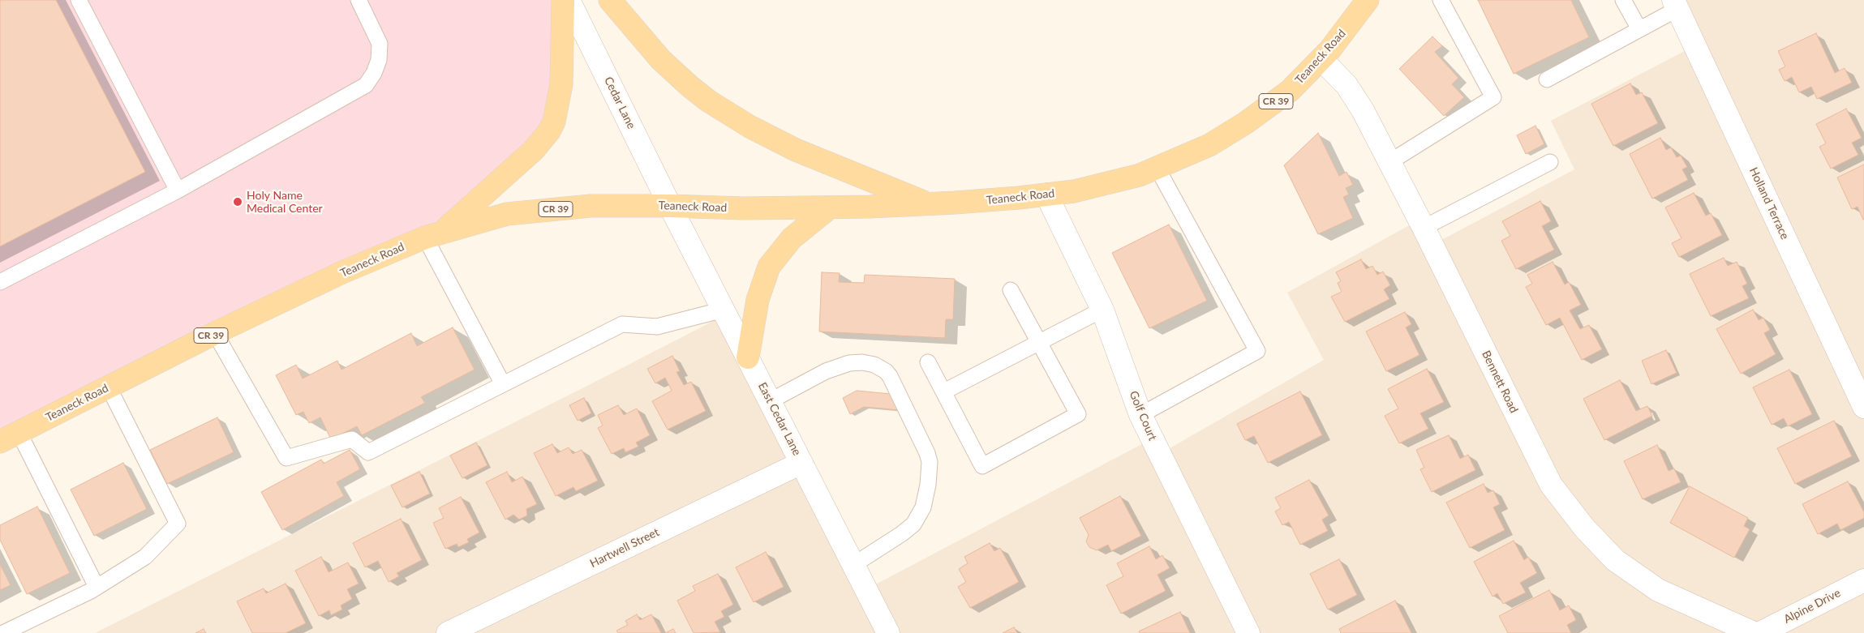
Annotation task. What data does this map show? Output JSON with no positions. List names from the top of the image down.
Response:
{
  "streets": {
    "main road": ["Teaneck Road", "CR 39"],
    "street": [
      "Cedar Lane",
      "Holland Terrace",
      "Bennett Road",
      "Golf Court",
      "East Cedar Lane",
      "Hartwell Street",
      "Alpine Drive"
    ]
  },
  "crossings": [
    ["Teaneck Road", "Cedar Lane"],
    ["Teaneck Road", "Bennett Road"],
    ["Teaneck Road", "Golf Court"],
    ["Teaneck Road", "East Cedar Lane"],
    ["Cedar Lane", "East Cedar Lane"],
    ["East Cedar Lane", "Hartwell Street"]
  ],
  "places": ["Holy Name Medical Center"]
}
